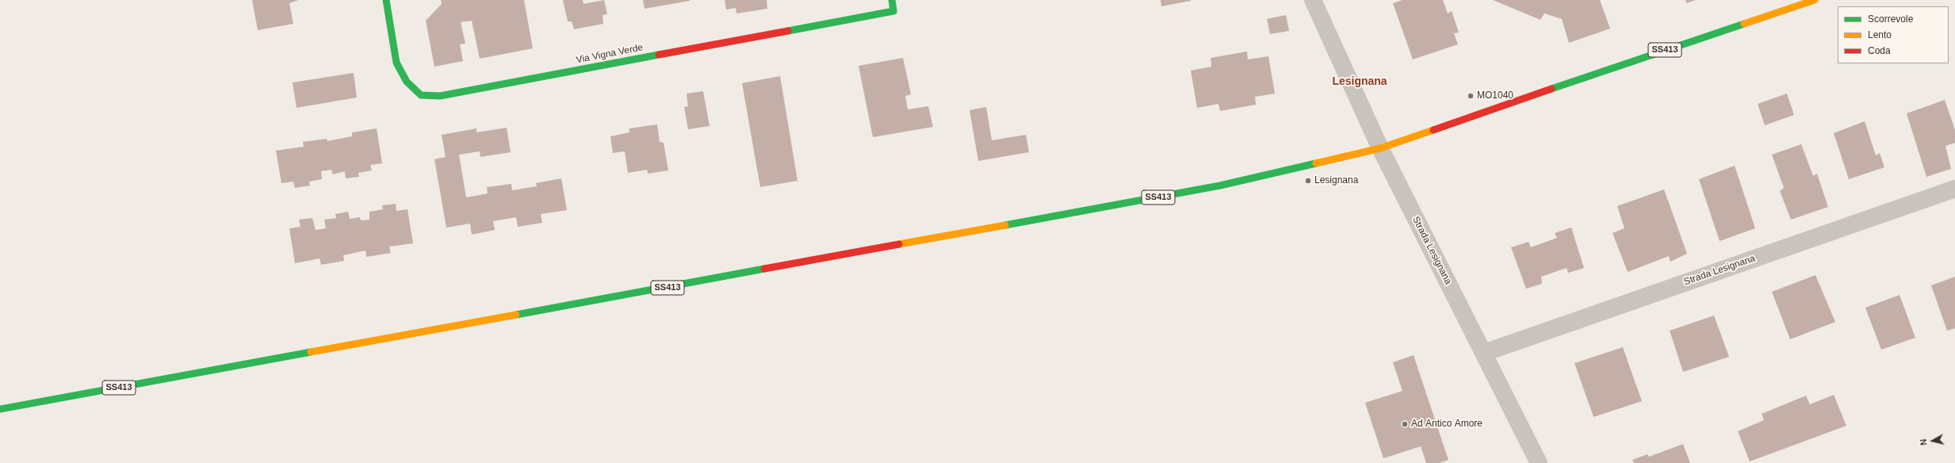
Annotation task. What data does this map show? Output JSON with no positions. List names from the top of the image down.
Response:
{
  "streets": {
    "main road": ["SS413", "Via Vigna Verde"],
    "street": ["Strada Lesignana"]
  },
  "crossings": [
    ["SS413", "Strada Lesignana"]
  ],
  "districts": ["Lesignana"],
  "places": ["MO1040", "Lesignana", "Ad Antico Amore"],
  "legend": ["Scorrevole", "Lento", "Coda"],
  "north": "left"
}
